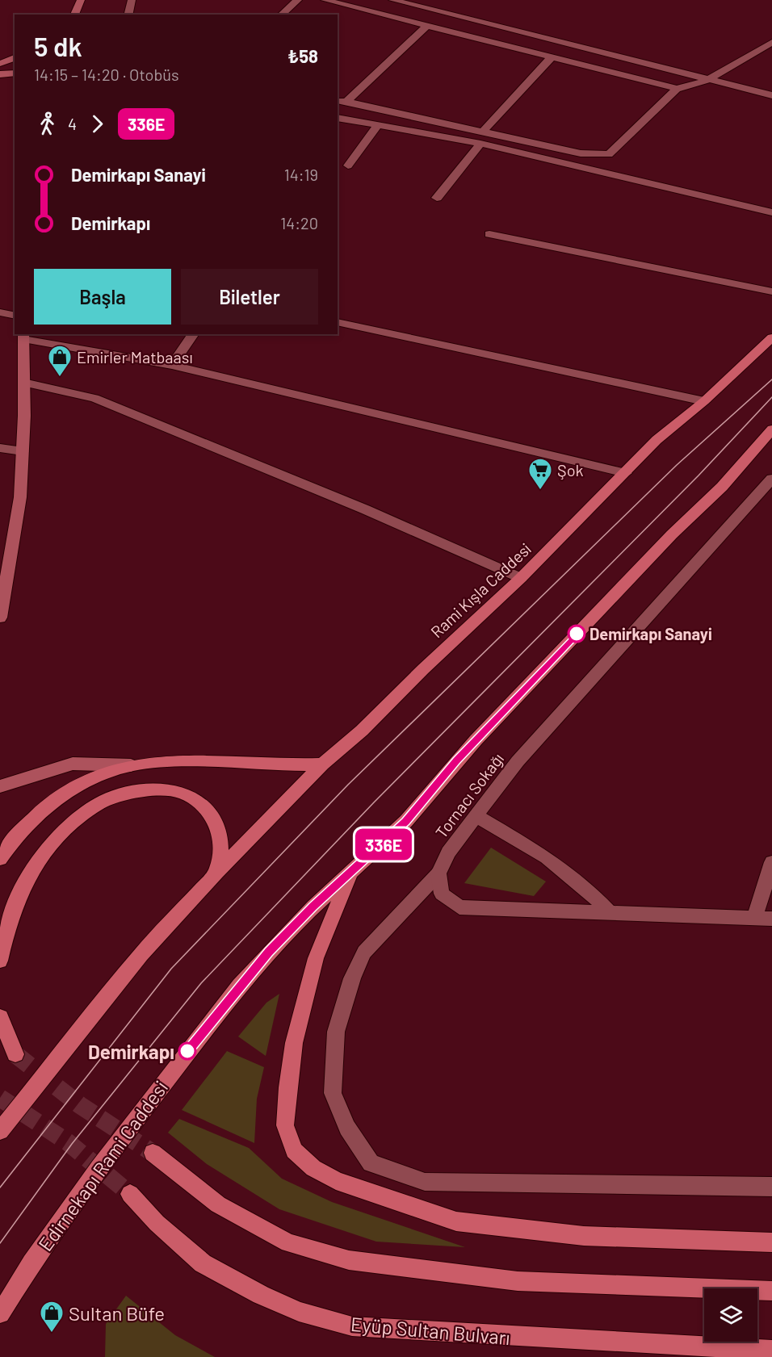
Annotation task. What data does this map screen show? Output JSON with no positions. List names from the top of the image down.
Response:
{
  "streets": {
    "main road": ["Rami Kışla Caddesi", "Edirnekapı Rami Caddesi", "Eyüp Sultan Bulvarı"],
    "street": ["Tornacı Sokağı"]
  },
  "places": {
    "shop": ["Emirler Matbaası", "Sultan Büfe"],
    "supermarket": ["Şok"],
    "other": ["Demirkapı Sanayi", "Demirkapı"]
  },
  "lines": ["bus line 336E"],
  "page": {
    "on_map": "336E",
    "heading": ["5 dk", "14:15 – 14:20 · Otobüs", "₺58"],
    "legs": ["4", "336E"],
    "list": [
      {
        "name": "Demirkapı Sanayi",
        "value": "14:19"
      },
      {
        "name": "Demirkapı",
        "value": "14:20"
      }
    ],
    "buttons": ["Başla", "Biletler"]
  }
}
